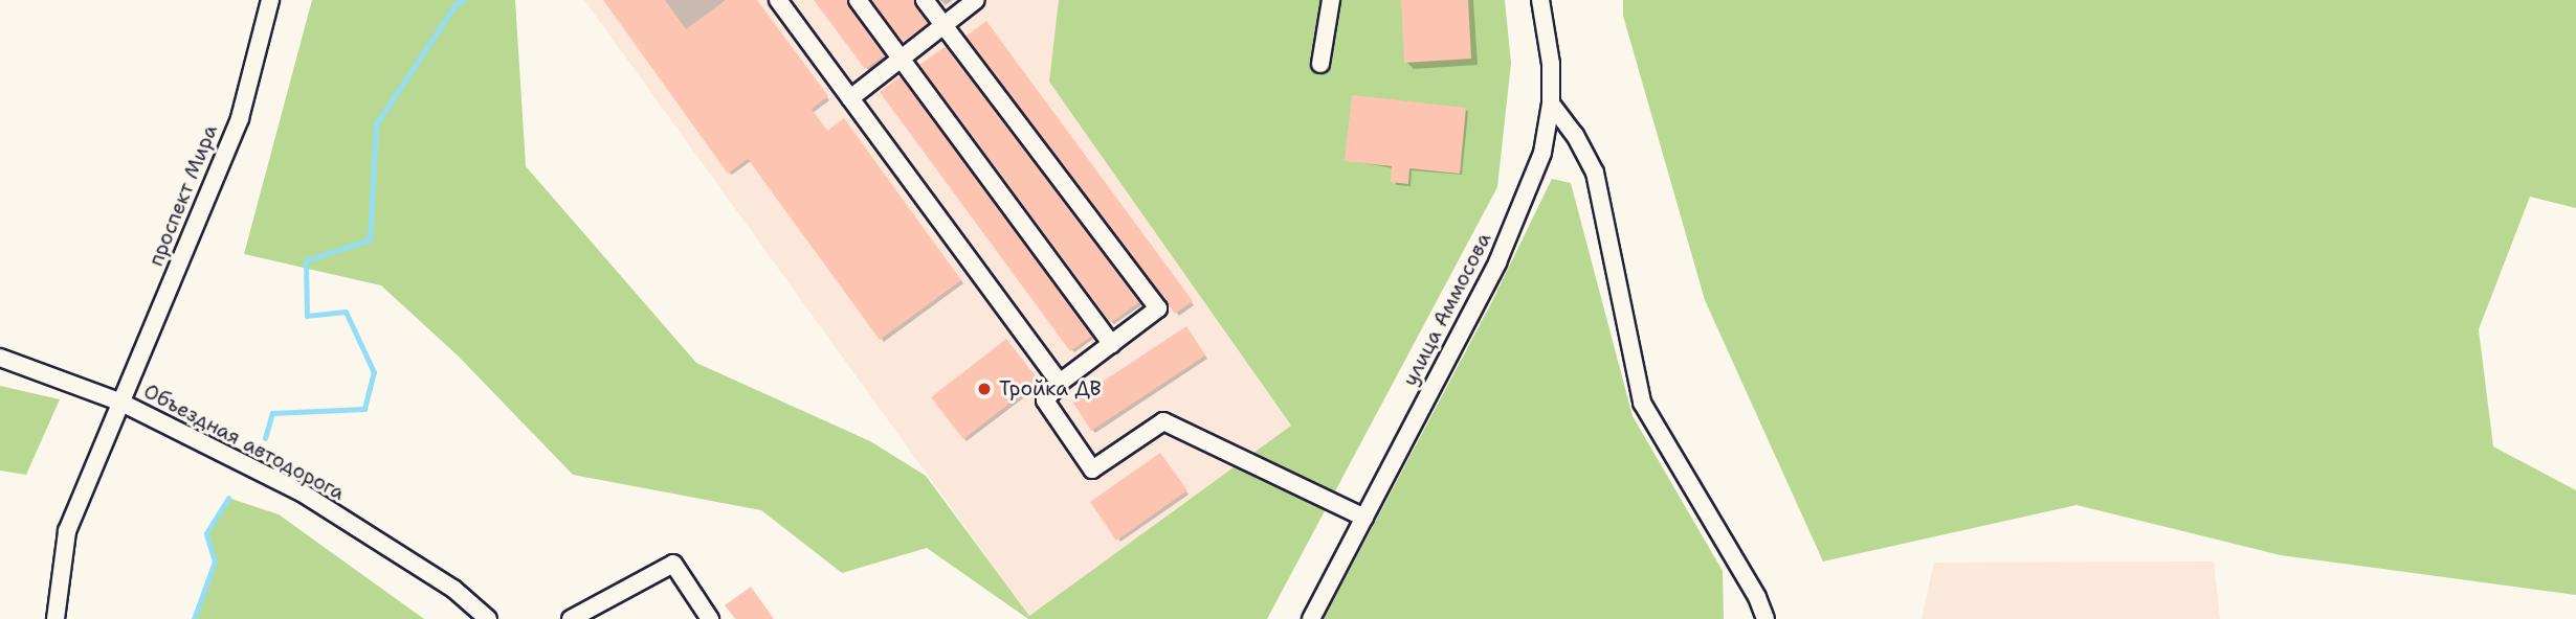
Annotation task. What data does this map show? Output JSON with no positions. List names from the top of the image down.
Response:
{
  "streets": {
    "street": ["проспект Мира", "улица Аммосова", "Объездная автодорога"]
  },
  "crossings": [
    ["проспект Мира", "Объездная автодорога"]
  ],
  "places": ["Тройка ДВ"]
}
